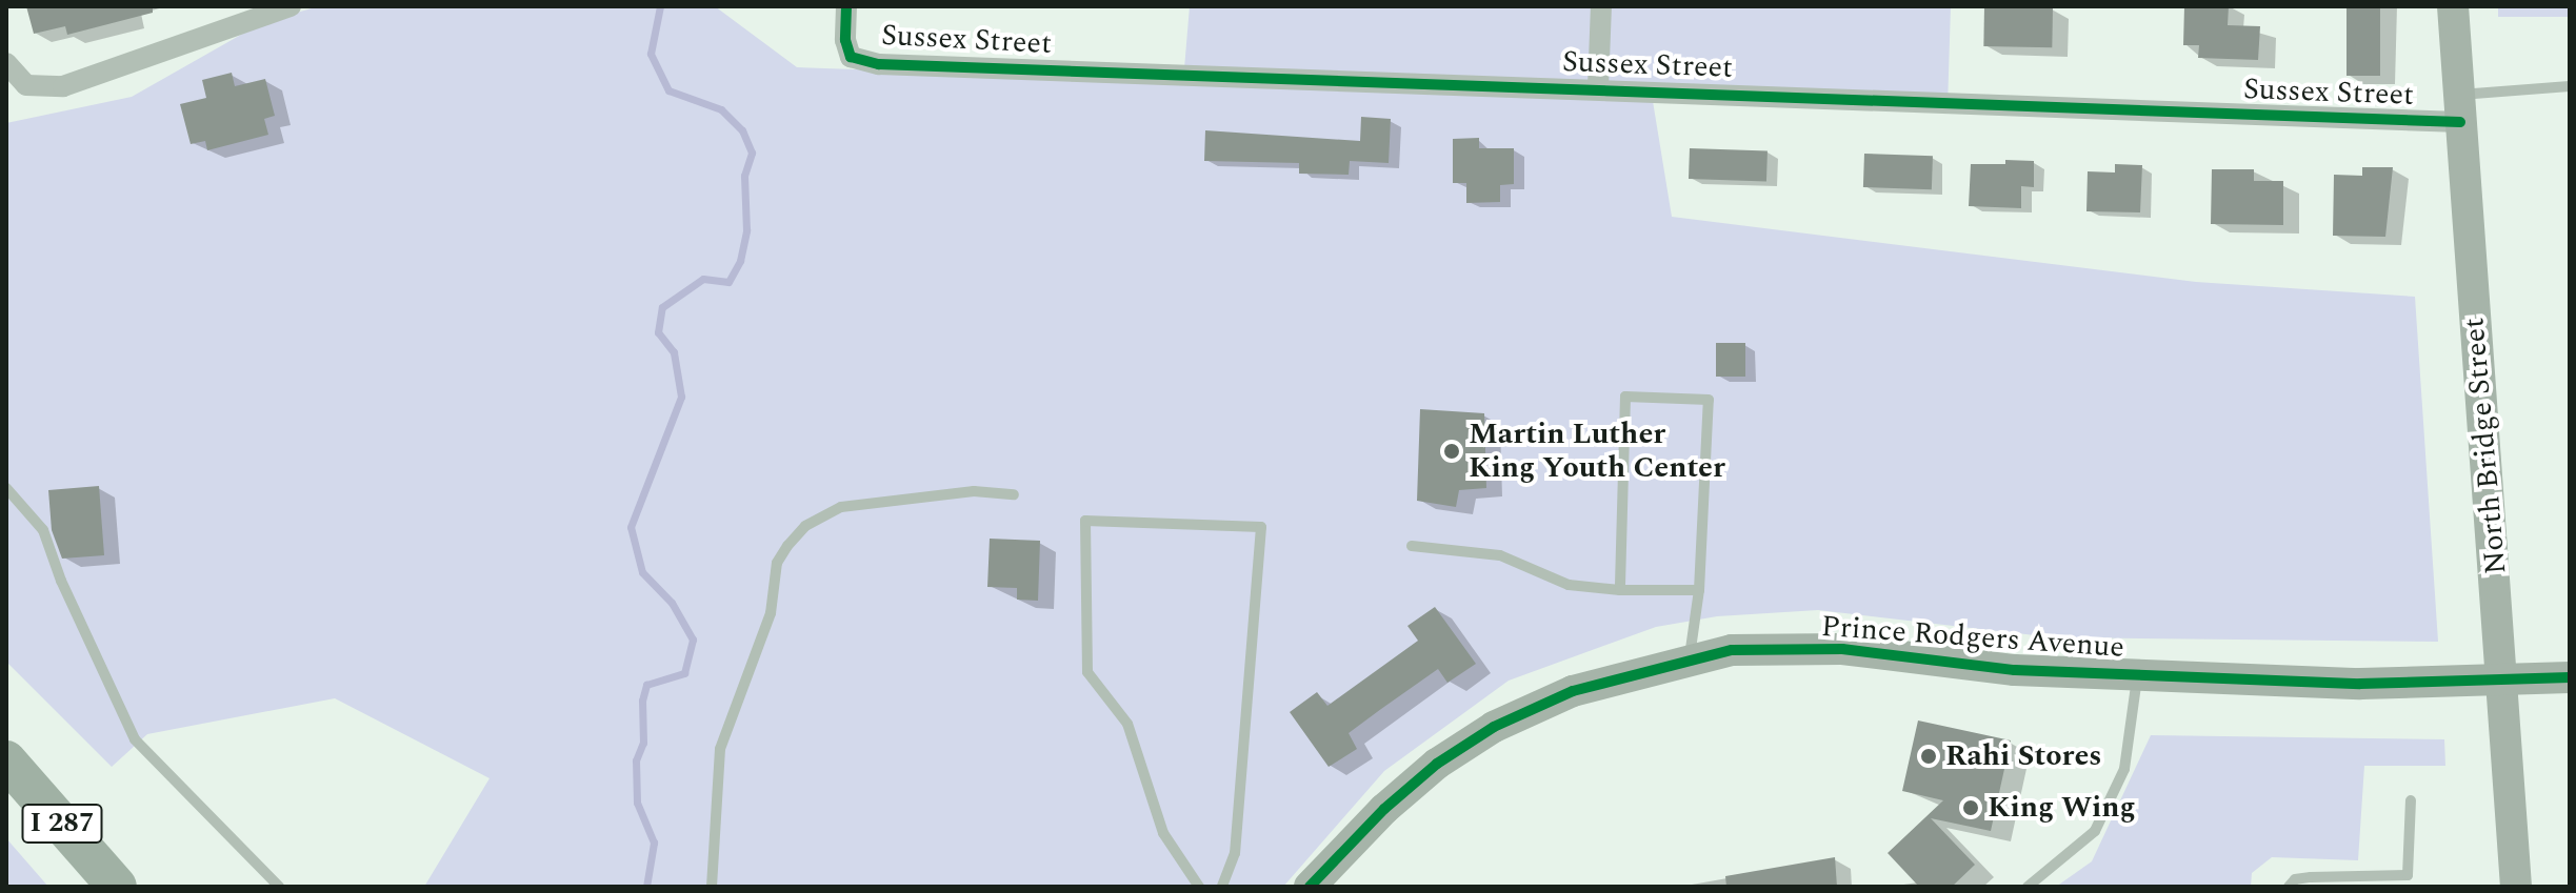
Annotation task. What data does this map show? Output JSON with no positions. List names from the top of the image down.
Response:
{
  "streets": {
    "highway": ["I 287"],
    "street": ["Sussex Street", "North Bridge Street", "Prince Rodgers Avenue"]
  },
  "crossings": [
    ["Sussex Street", "North Bridge Street"],
    ["North Bridge Street", "Prince Rodgers Avenue"]
  ],
  "places": ["Martin Luther King Youth Center", "Rahi Stores", "King Wing"]
}
